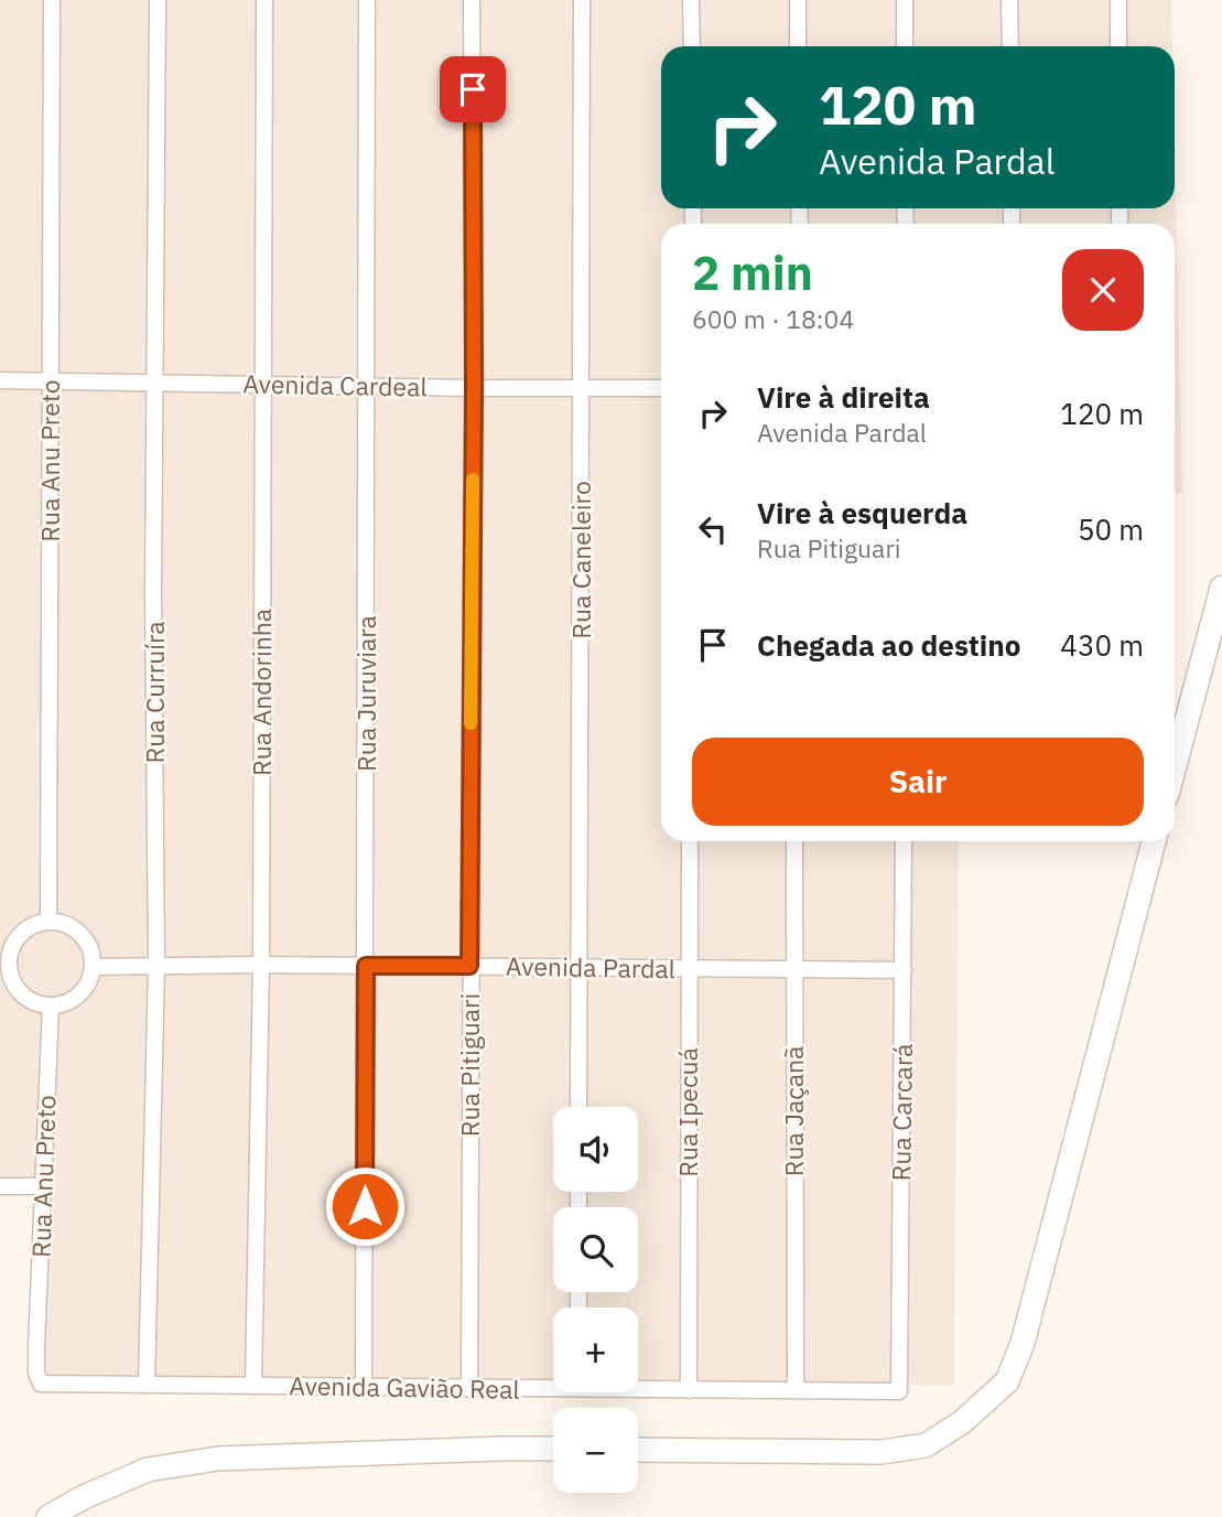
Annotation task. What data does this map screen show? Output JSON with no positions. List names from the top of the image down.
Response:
{
  "streets": {
    "street": [
      "Avenida Cardeal",
      "Rua Anu Preto",
      "Rua Caneleiro",
      "Rua Curruíra",
      "Rua Andorinha",
      "Rua Juruviara",
      "Avenida Pardal",
      "Rua Pitiguari",
      "Rua Jaçanã",
      "Rua Ipecuá",
      "Rua Carcará",
      "Avenida Gavião Real"
    ]
  },
  "crossings": [
    ["Avenida Cardeal", "Rua Anu Preto"],
    ["Avenida Cardeal", "Rua Caneleiro"],
    ["Avenida Cardeal", "Rua Curruíra"],
    ["Avenida Cardeal", "Rua Andorinha"],
    ["Avenida Cardeal", "Rua Juruviara"],
    ["Avenida Cardeal", "Rua Pitiguari"],
    ["Rua Anu Preto", "Avenida Pardal"],
    ["Rua Anu Preto", "Avenida Gavião Real"],
    ["Rua Caneleiro", "Avenida Pardal"],
    ["Rua Curruíra", "Avenida Pardal"],
    ["Rua Curruíra", "Avenida Gavião Real"],
    ["Rua Andorinha", "Avenida Pardal"],
    ["Rua Andorinha", "Avenida Gavião Real"],
    ["Rua Juruviara", "Avenida Pardal"],
    ["Rua Juruviara", "Avenida Gavião Real"],
    ["Avenida Pardal", "Rua Pitiguari"],
    ["Avenida Pardal", "Rua Jaçanã"],
    ["Avenida Pardal", "Rua Ipecuá"],
    ["Avenida Pardal", "Rua Carcará"],
    ["Rua Pitiguari", "Avenida Gavião Real"],
    ["Rua Jaçanã", "Avenida Gavião Real"],
    ["Rua Ipecuá", "Avenida Gavião Real"],
    ["Rua Carcará", "Avenida Gavião Real"]
  ],
  "page": {
    "turn": ["120 m", "Avenida Pardal"],
    "heading": ["2 min", "600 m · 18:04"],
    "list": [
      {
        "name": "Vire à direita",
        "note": "Avenida Pardal",
        "value": "120 m"
      },
      {
        "name": "Vire à esquerda",
        "note": "Rua Pitiguari",
        "value": "50 m"
      },
      {
        "name": "Chegada ao destino",
        "value": "430 m"
      }
    ],
    "buttons": "Sair",
    "map_buttons": ["+", "−"]
  }
}
